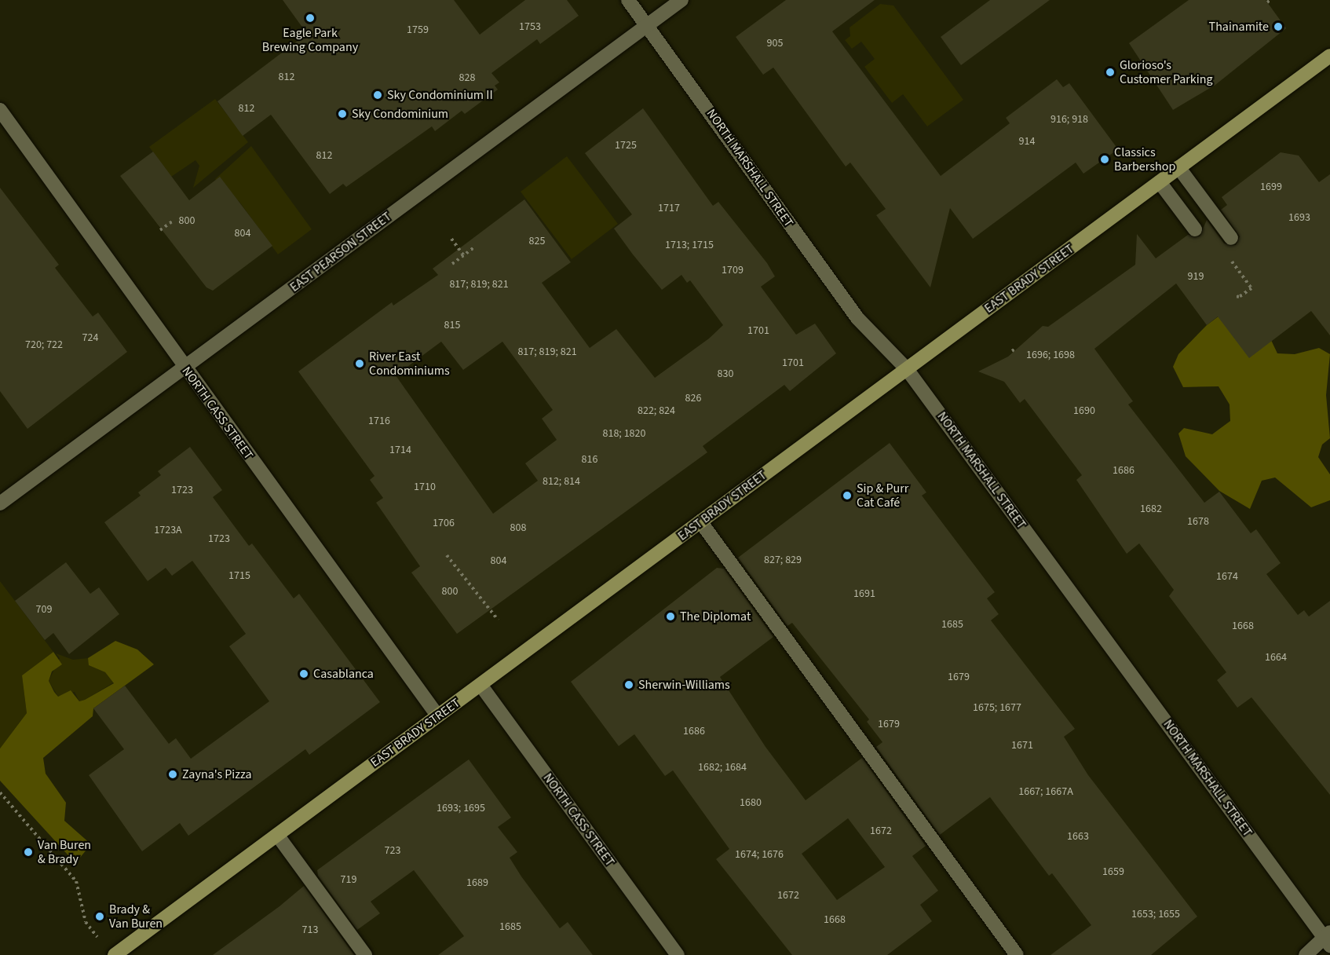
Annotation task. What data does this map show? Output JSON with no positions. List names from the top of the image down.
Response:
{
  "streets": {
    "main road": ["EAST BRADY STREET"],
    "street": ["NORTH MARSHALL STREET", "EAST PEARSON STREET", "NORTH CASS STREET"]
  },
  "crossings": [
    ["NORTH MARSHALL STREET", "EAST PEARSON STREET"],
    ["NORTH MARSHALL STREET", "EAST BRADY STREET"],
    ["EAST PEARSON STREET", "NORTH CASS STREET"],
    ["EAST BRADY STREET", "NORTH CASS STREET"]
  ],
  "places": [
    "Eagle Park Brewing Company",
    "Thainamite",
    "Glorioso's Customer Parking",
    "Sky Condominium II",
    "Sky Condominium",
    "Classics Barbershop",
    "River East Condominiums",
    "Sip & Purr Cat Café",
    "The Diplomat",
    "Casablanca",
    "Sherwin-Williams",
    "Zayna's Pizza",
    "Van Buren & Brady",
    "Brady & Van Buren"
  ],
  "house_numbers": [
    "1753",
    "1759",
    "905",
    "812",
    "828",
    "812",
    "916; 918",
    "914",
    "1725",
    "812",
    "1699",
    "1717",
    "1693",
    "800",
    "804",
    "825",
    "1713; 1715",
    "1709",
    "919",
    "817; 819; 821",
    "815",
    "1701",
    "724",
    "720; 722",
    "817; 819; 821",
    "1696; 1698",
    "1701",
    "830",
    "826",
    "822; 824",
    "1690",
    "1716",
    "818; 1820",
    "1714",
    "816",
    "1686",
    "812; 814",
    "1710",
    "1723",
    "1682",
    "1678",
    "1706",
    "808",
    "1723A",
    "1723",
    "827; 829",
    "804",
    "1715",
    "1674",
    "800",
    "1691",
    "709",
    "1685",
    "1668",
    "1664",
    "1679",
    "1675; 1677",
    "1679",
    "1686",
    "1671",
    "1682; 1684",
    "1667; 1667A",
    "1680",
    "1693; 1695",
    "1672",
    "1663",
    "723",
    "1674; 1676",
    "1659",
    "719",
    "1689",
    "1672",
    "1653; 1655",
    "1668",
    "1685",
    "713"
  ]
}
